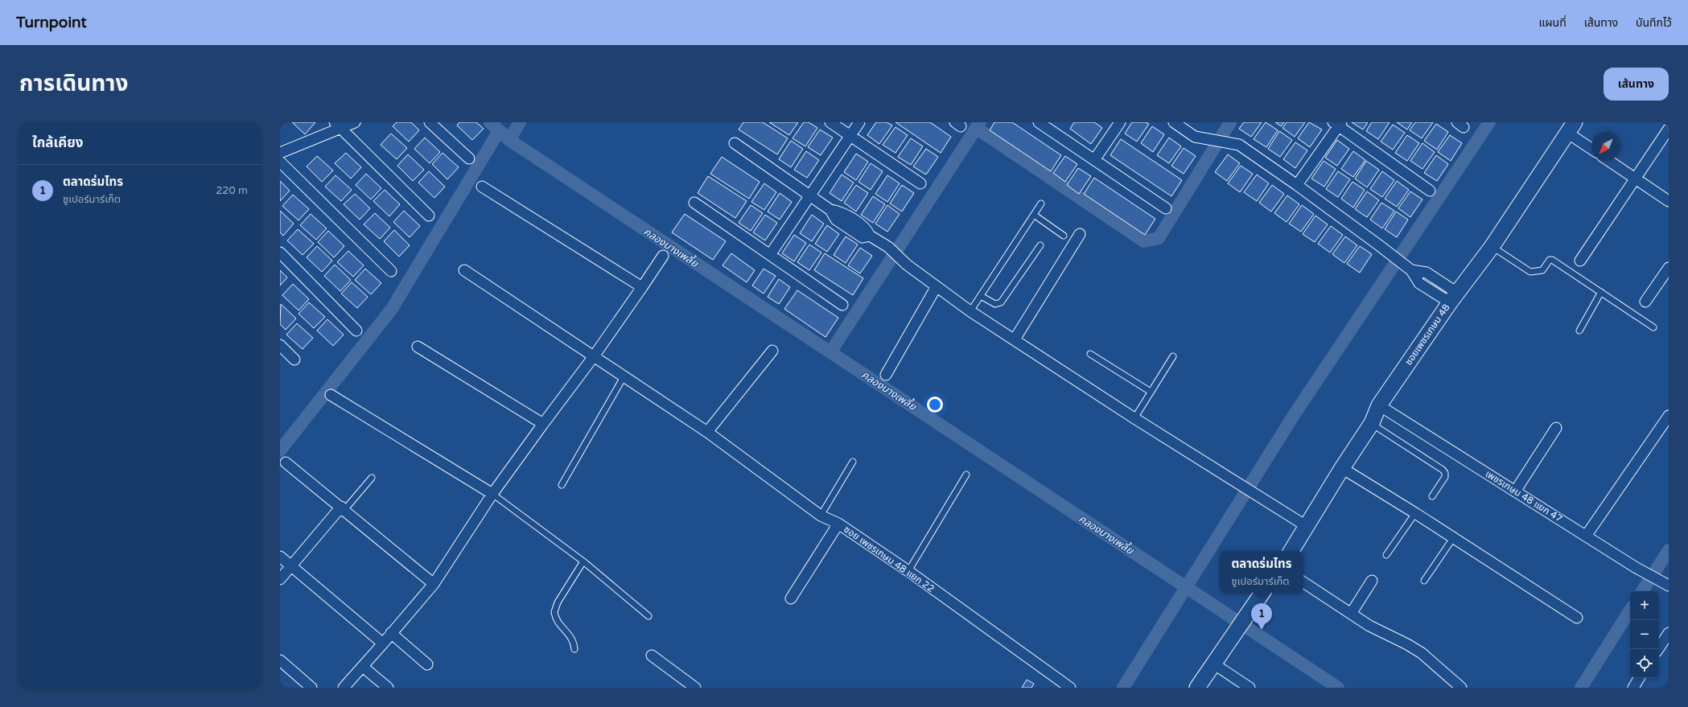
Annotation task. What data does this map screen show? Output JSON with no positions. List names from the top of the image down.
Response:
{
  "streets": {
    "street": ["ซอยเพชรเกษม 48", "เพชรเกษม 48 แยก 47", "ซอย เพชรเกษม 48 แยก 22"]
  },
  "crossings": [
    ["ซอยเพชรเกษม 48", "เพชรเกษม 48 แยก 47"]
  ],
  "water": ["คลองบางเพลี้ย"],
  "north": "bottom left",
  "page": {
    "header": "Turnpoint",
    "nav": ["แผนที่", "เส้นทาง", "บันทึกไว้"],
    "title": "การเดินทาง",
    "buttons": "เส้นทาง",
    "heading": "ใกล้เคียง",
    "list": [
      {
        "mark": "1",
        "name": "ตลาดร่มไทร",
        "note": "ซูเปอร์มาร์เก็ต",
        "value": "220 m"
      }
    ],
    "popup": ["ตลาดร่มไทร", "ซูเปอร์มาร์เก็ต"],
    "map_buttons": ["+", "−"],
    "pins": "1"
  }
}
